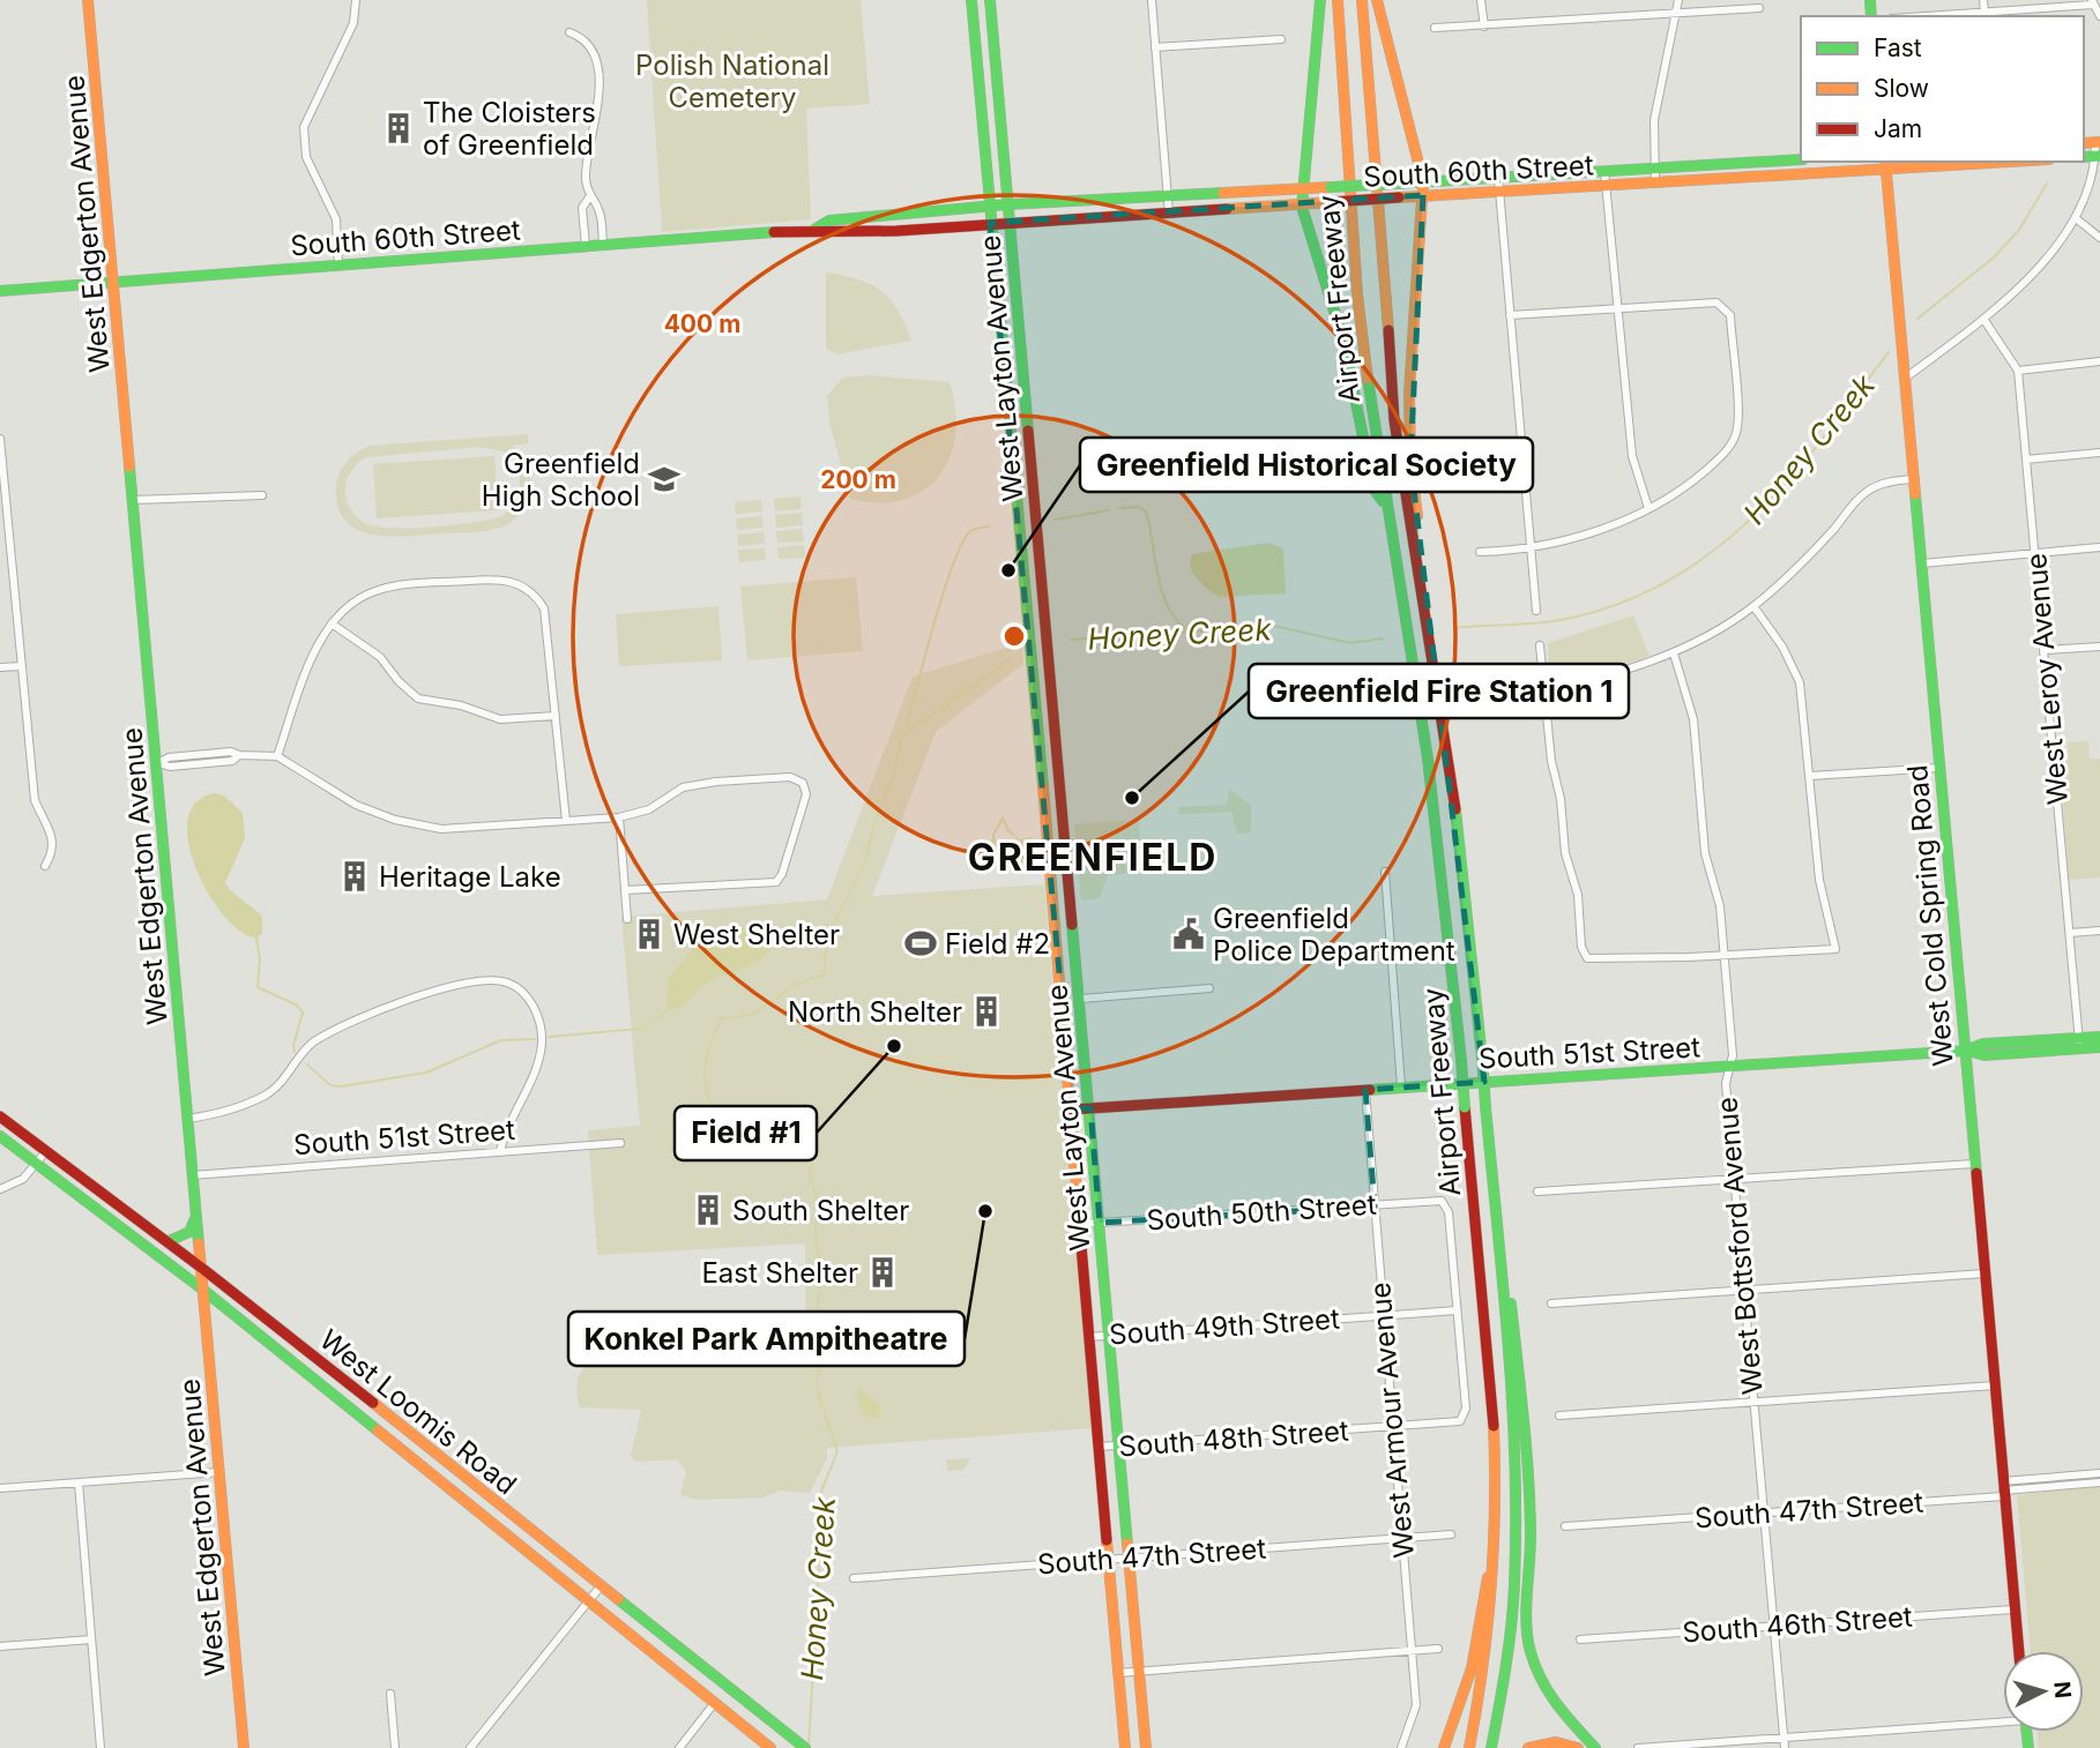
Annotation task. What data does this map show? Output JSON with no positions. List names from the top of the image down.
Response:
{
  "streets": {
    "main road": [
      "South 60th Street",
      "West Edgerton Avenue",
      "Airport Freeway",
      "West Layton Avenue",
      "West Cold Spring Road",
      "South 51st Street",
      "West Loomis Road"
    ],
    "street": [
      "West Leroy Avenue",
      "South 50th Street",
      "West Bottsford Avenue",
      "South 49th Street",
      "West Armour Avenue",
      "South 48th Street",
      "South 47th Street",
      "South 46th Street"
    ]
  },
  "crossings": [
    ["South 60th Street", "West Edgerton Avenue"],
    ["South 60th Street", "West Layton Avenue"],
    ["South 60th Street", "West Cold Spring Road"],
    ["West Edgerton Avenue", "South 51st Street"],
    ["West Edgerton Avenue", "West Loomis Road"],
    ["West Layton Avenue", "South 51st Street"],
    ["West Layton Avenue", "South 50th Street"],
    ["West Layton Avenue", "South 49th Street"],
    ["West Layton Avenue", "South 48th Street"],
    ["West Layton Avenue", "South 47th Street"],
    ["West Leroy Avenue", "South 51st Street"],
    ["West Cold Spring Road", "South 51st Street"],
    ["West Cold Spring Road", "South 47th Street"],
    ["West Cold Spring Road", "South 46th Street"],
    ["South 51st Street", "West Bottsford Avenue"],
    ["South 51st Street", "West Armour Avenue"],
    ["South 50th Street", "South 49th Street"],
    ["South 50th Street", "West Armour Avenue"],
    ["South 50th Street", "South 48th Street"],
    ["West Bottsford Avenue", "South 47th Street"],
    ["West Bottsford Avenue", "South 46th Street"],
    ["South 49th Street", "West Armour Avenue"],
    ["South 49th Street", "South 48th Street"],
    ["West Armour Avenue", "South 48th Street"],
    ["West Armour Avenue", "South 47th Street"]
  ],
  "districts": ["GREENFIELD"],
  "water": ["Honey Creek"],
  "parks": ["Polish National Cemetery"],
  "places": {
    "building": [
      "The Cloisters of Greenfield",
      "Heritage Lake",
      "West Shelter",
      "North Shelter",
      "South Shelter",
      "East Shelter"
    ],
    "school or university": ["Greenfield High School"],
    "other": [
      "Greenfield Historical Society",
      "Greenfield Fire Station 1",
      "Field #1",
      "Konkel Park Ampitheatre"
    ],
    "public building": ["Greenfield Police Department"],
    "sports": ["Field #2"]
  },
  "legend": ["Fast", "Slow", "Jam"],
  "north": "right",
  "rings": ["400 m", "200 m"]
}
